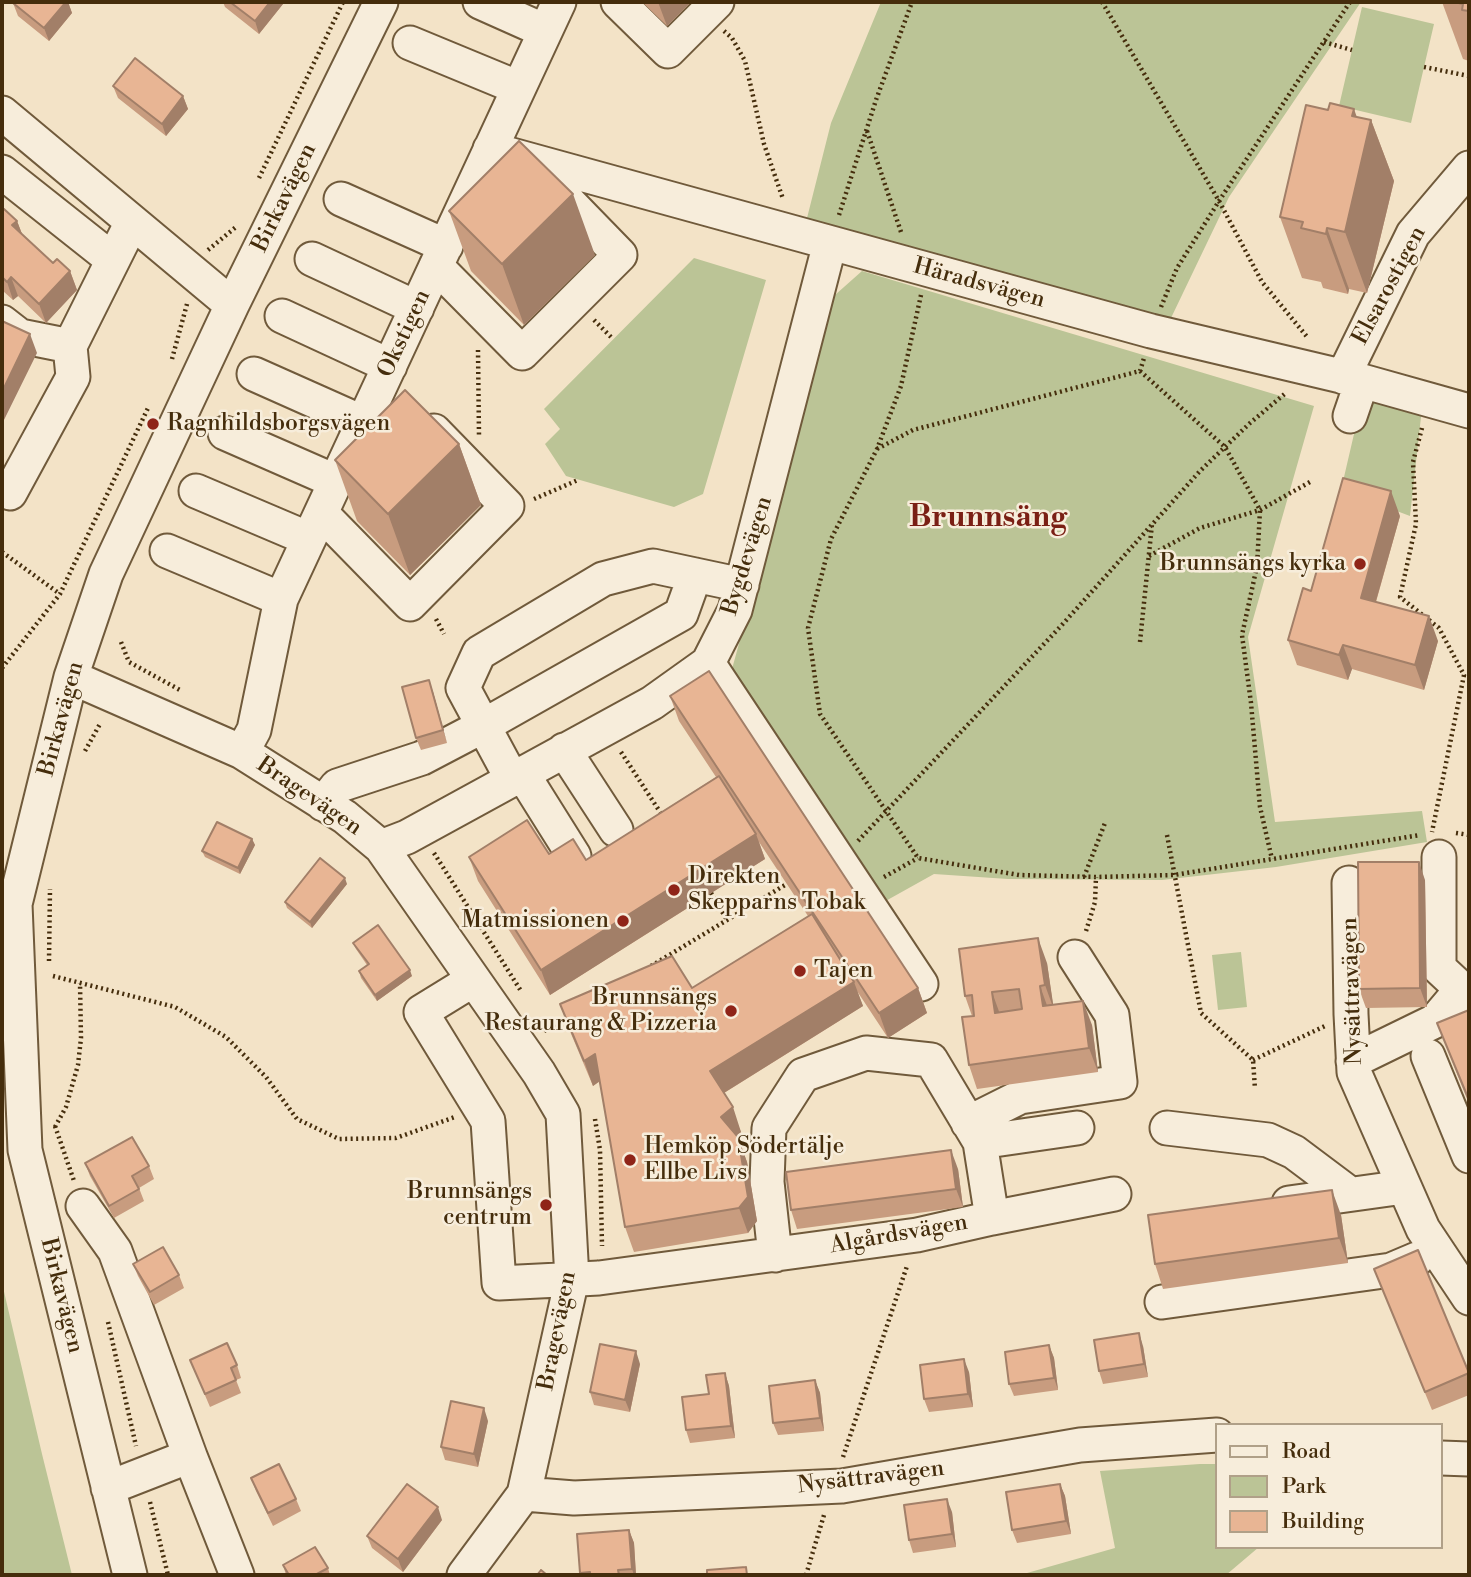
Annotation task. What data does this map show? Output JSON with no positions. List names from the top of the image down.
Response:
{
  "streets": {
    "street": [
      "Birkavägen",
      "Häradsvägen",
      "Elsarostigen",
      "Okstigen",
      "Bygdevägen",
      "Bragevägen",
      "Nysättravägen",
      "Algårdsvägen"
    ]
  },
  "crossings": [
    ["Birkavägen", "Bragevägen"],
    ["Häradsvägen", "Elsarostigen"],
    ["Häradsvägen", "Okstigen"],
    ["Häradsvägen", "Bygdevägen"],
    ["Okstigen", "Bragevägen"],
    ["Bygdevägen", "Bragevägen"],
    ["Bragevägen", "Nysättravägen"],
    ["Bragevägen", "Algårdsvägen"]
  ],
  "districts": ["Brunnsäng"],
  "places": [
    "Ragnhildsborgsvägen",
    "Brunnsängs kyrka",
    "Direkten Skepparns Tobak",
    "Matmissionen",
    "Tajen",
    "Brunnsängs Restaurang & Pizzeria",
    "Hemköp Södertälje Ellbe Livs",
    "Brunnsängs centrum"
  ],
  "legend": ["Road", "Park", "Building"]
}
